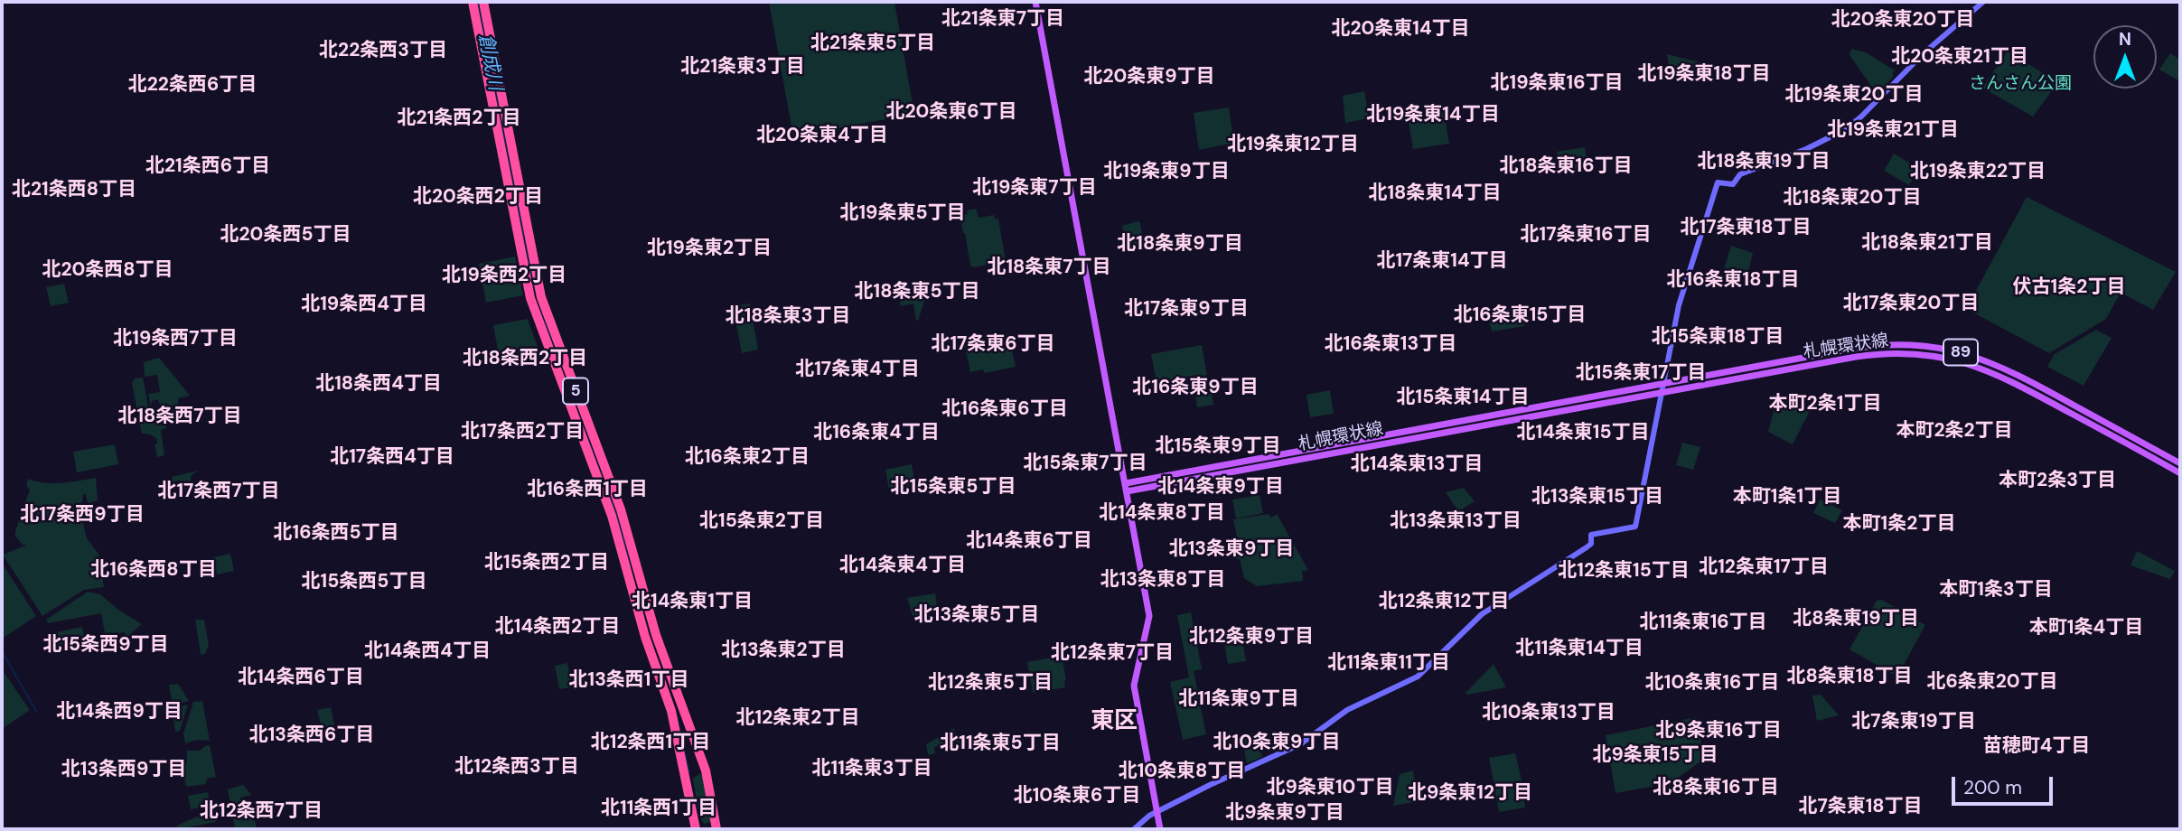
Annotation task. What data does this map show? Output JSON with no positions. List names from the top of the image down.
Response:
{
  "streets": {
    "highway": ["5"],
    "main road": ["札幌環状線", "89"]
  },
  "districts": [
    "北21条東7丁目",
    "北20条東20丁目",
    "北20条東14丁目",
    "北21条東5丁目",
    "北22条西3丁目",
    "北20条東21丁目",
    "北21条東3丁目",
    "北19条東18丁目",
    "北20条東9丁目",
    "北19条東16丁目",
    "北22条西6丁目",
    "北19条東20丁目",
    "北20条東6丁目",
    "北19条東14丁目",
    "北21条西2丁目",
    "北19条東21丁目",
    "北20条東4丁目",
    "北19条東12丁目",
    "北18条東19丁目",
    "北21条西6丁目",
    "北18条東16丁目",
    "北19条東9丁目",
    "北19条東22丁目",
    "北19条東7丁目",
    "北21条西8丁目",
    "北18条東14丁目",
    "北20条西2丁目",
    "北18条東20丁目",
    "北19条東5丁目",
    "北17条東18丁目",
    "北20条西5丁目",
    "北17条東16丁目",
    "北18条東21丁目",
    "北18条東9丁目",
    "北19条東2丁目",
    "北17条東14丁目",
    "北18条東7丁目",
    "北20条西8丁目",
    "北19条西2丁目",
    "北16条東18丁目",
    "伏古1条2丁目",
    "北18条東5丁目",
    "北17条東20丁目",
    "北19条西4丁目",
    "北17条東9丁目",
    "北16条東15丁目",
    "北18条東3丁目",
    "北15条東18丁目",
    "北19条西7丁目",
    "北17条東6丁目",
    "北16条東13丁目",
    "北18条西2丁目",
    "北17条東4丁目",
    "北15条東17丁目",
    "北18条西4丁目",
    "北16条東9丁目",
    "北15条東14丁目",
    "本町2条1丁目",
    "北16条東6丁目",
    "北18条西7丁目",
    "本町2条2丁目",
    "北17条西2丁目",
    "北16条東4丁目",
    "北14条東15丁目",
    "北15条東9丁目",
    "北17条西4丁目",
    "北16条東2丁目",
    "北15条東7丁目",
    "北14条東13丁目",
    "本町2条3丁目",
    "北15条東5丁目",
    "北14条東9丁目",
    "北16条西1丁目",
    "北17条西7丁目",
    "北13条東15丁目",
    "本町1条1丁目",
    "北14条東8丁目",
    "北17条西9丁目",
    "北15条東2丁目",
    "北13条東13丁目",
    "本町1条2丁目",
    "北16条西5丁目",
    "北14条東6丁目",
    "北13条東9丁目",
    "北15条西2丁目",
    "北14条東4丁目",
    "北12条東17丁目",
    "北16条西8丁目",
    "北12条東15丁目",
    "北13条東8丁目",
    "北15条西5丁目",
    "本町1条3丁目",
    "北14条東1丁目",
    "北12条東12丁目",
    "北13条東5丁目",
    "北8条東19丁目",
    "北11条東16丁目",
    "北14条西2丁目",
    "本町1条4丁目",
    "北12条東9丁目",
    "北15条西9丁目",
    "北11条東14丁目",
    "北13条東2丁目",
    "北14条西4丁目",
    "北12条東7丁目",
    "北11条東11丁目",
    "北8条東18丁目",
    "北14条西6丁目",
    "北13条西1丁目",
    "北6条東20丁目",
    "北12条東5丁目",
    "北10条東16丁目",
    "北11条東9丁目",
    "北14条西9丁目",
    "北10条東13丁目",
    "北12条東2丁目",
    "東区",
    "北7条東19丁目",
    "北9条東16丁目",
    "北13条西6丁目",
    "北12条西1丁目",
    "北10条東9丁目",
    "北11条東5丁目",
    "苗穂町4丁目",
    "北9条東15丁目",
    "北12条西3丁目",
    "北11条東3丁目",
    "北13条西9丁目",
    "北10条東8丁目",
    "北9条東10丁目",
    "北8条東16丁目",
    "北9条東12丁目",
    "北10条東6丁目",
    "北7条東18丁目",
    "北11条西1丁目",
    "北12条西7丁目",
    "北9条東9丁目"
  ],
  "water": ["創成川"],
  "parks": ["さんさん公園"],
  "scale_bar": "200 m",
  "north": "top"
}
